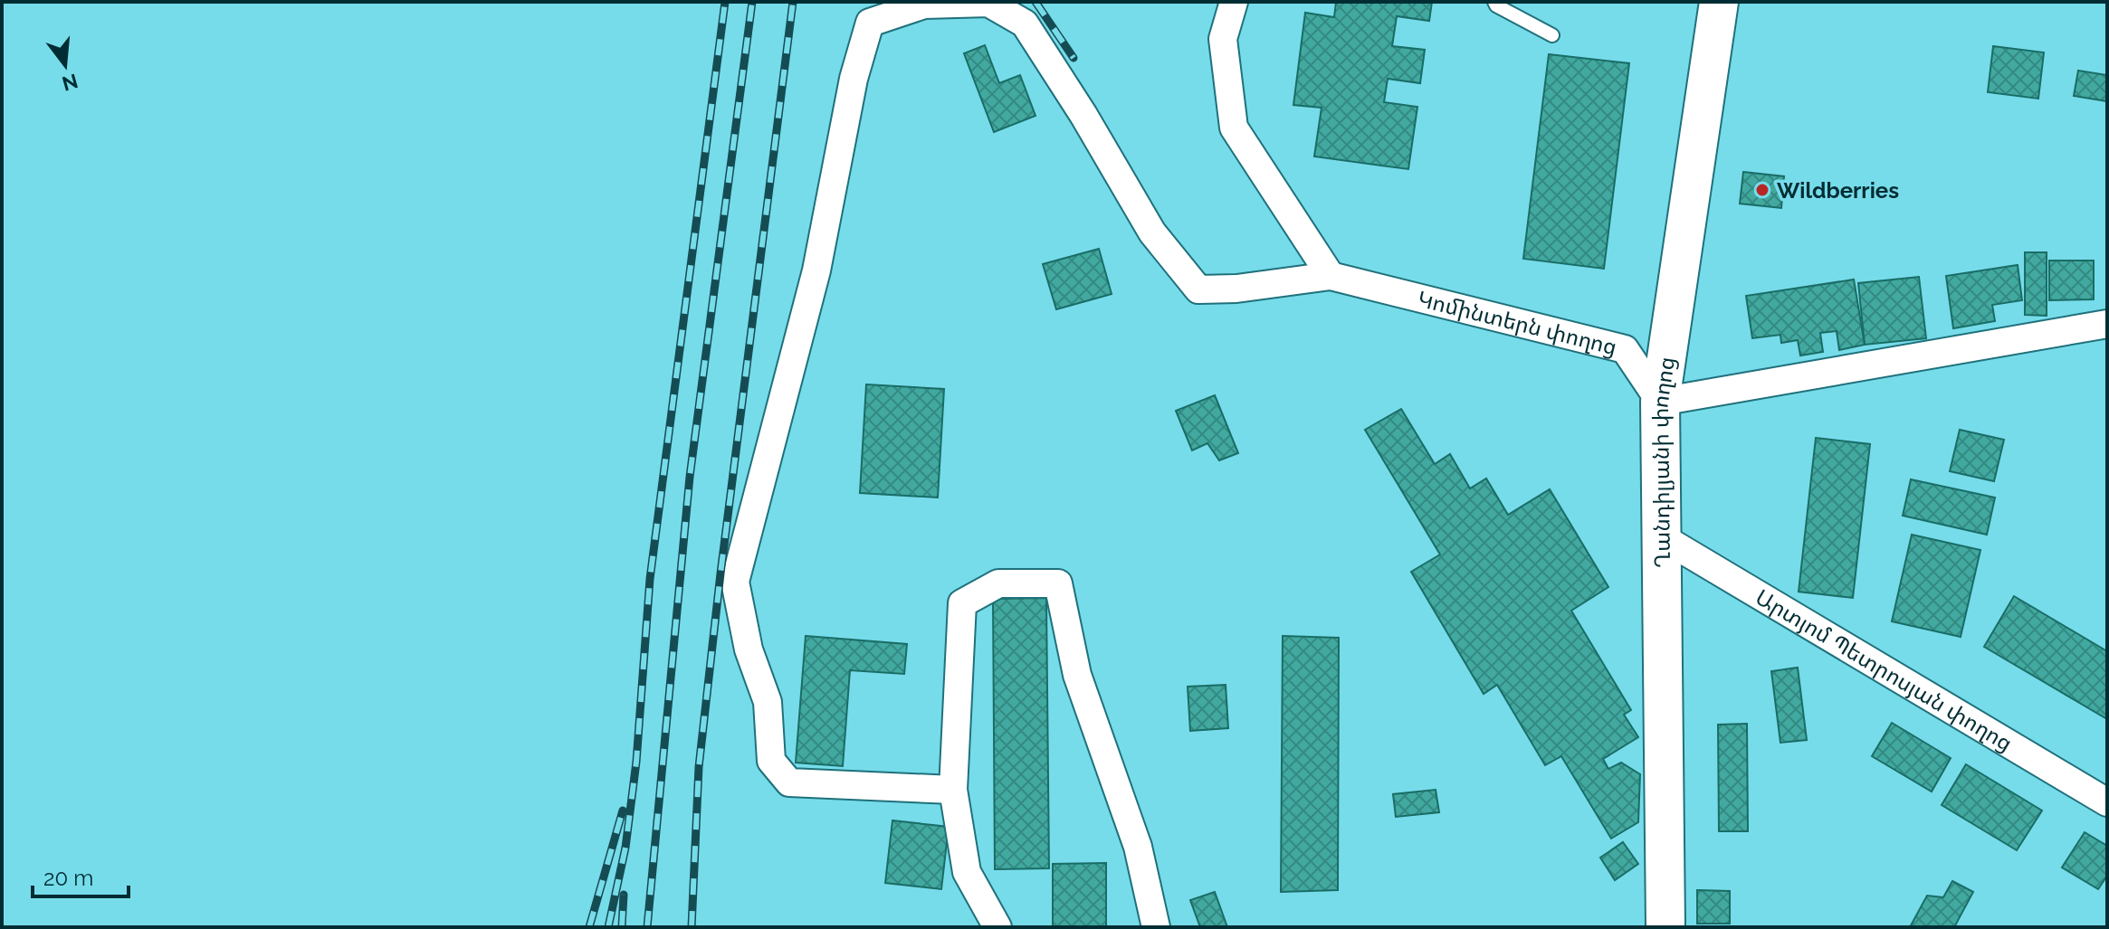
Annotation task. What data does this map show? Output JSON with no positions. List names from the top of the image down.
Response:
{
  "streets": {
    "main road": ["Ղանդիլյանի փողոց"],
    "street": ["Կոմինտերն փողոց", "Արտյոմ Պետրոսյան փողոց"]
  },
  "crossings": [
    ["Կոմինտերն փողոց", "Ղանդիլյանի փողոց"],
    ["Ղանդիլյանի փողոց", "Արտյոմ Պետրոսյան փողոց"]
  ],
  "places": ["Wildberries"],
  "scale_bar": "20 m",
  "north": "bottom"
}
